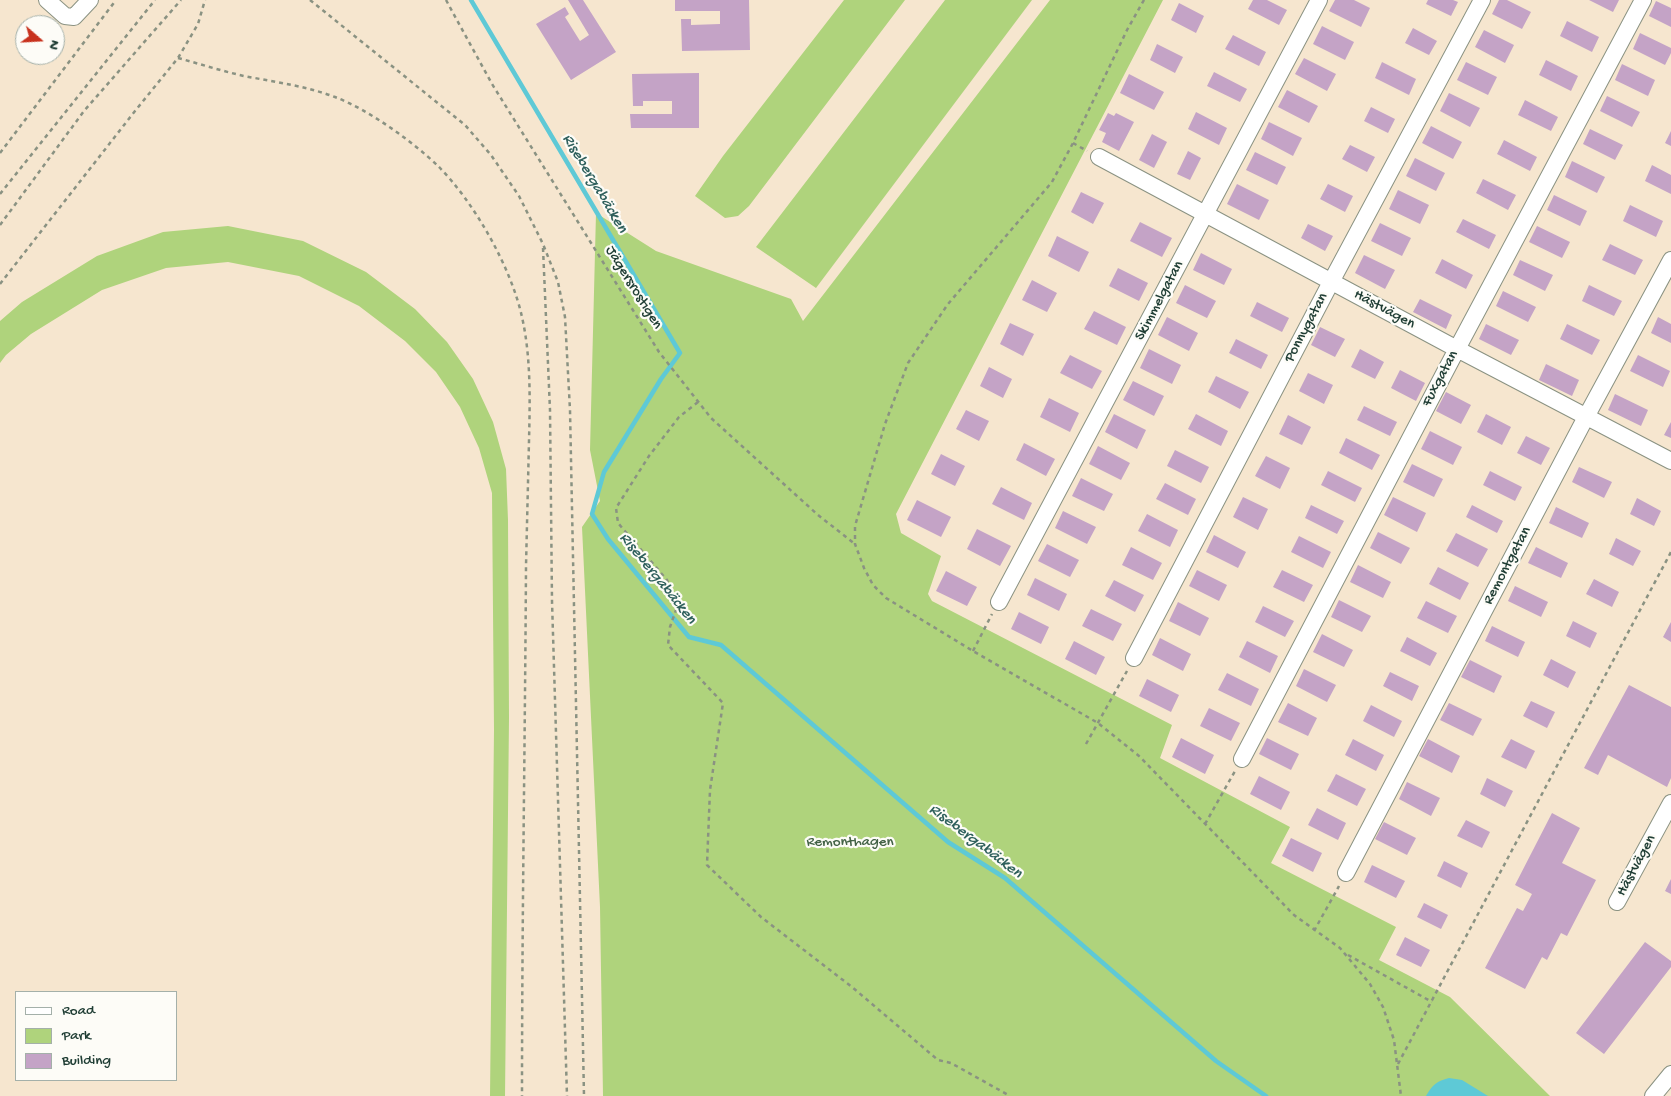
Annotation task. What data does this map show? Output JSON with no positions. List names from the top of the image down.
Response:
{
  "streets": {
    "street": [
      "Skimmelgatan",
      "Hästvägen",
      "Ponnygatan",
      "Fuxgatan",
      "Remontgatan"
    ],
    "path": ["Jägersrostigen"]
  },
  "crossings": [
    ["Skimmelgatan", "Hästvägen"],
    ["Hästvägen", "Ponnygatan"],
    ["Hästvägen", "Fuxgatan"],
    ["Hästvägen", "Remontgatan"]
  ],
  "water": ["Risebergabäcken"],
  "parks": ["Remonthagen"],
  "legend": ["Road", "Park", "Building"],
  "north": "right"
}
